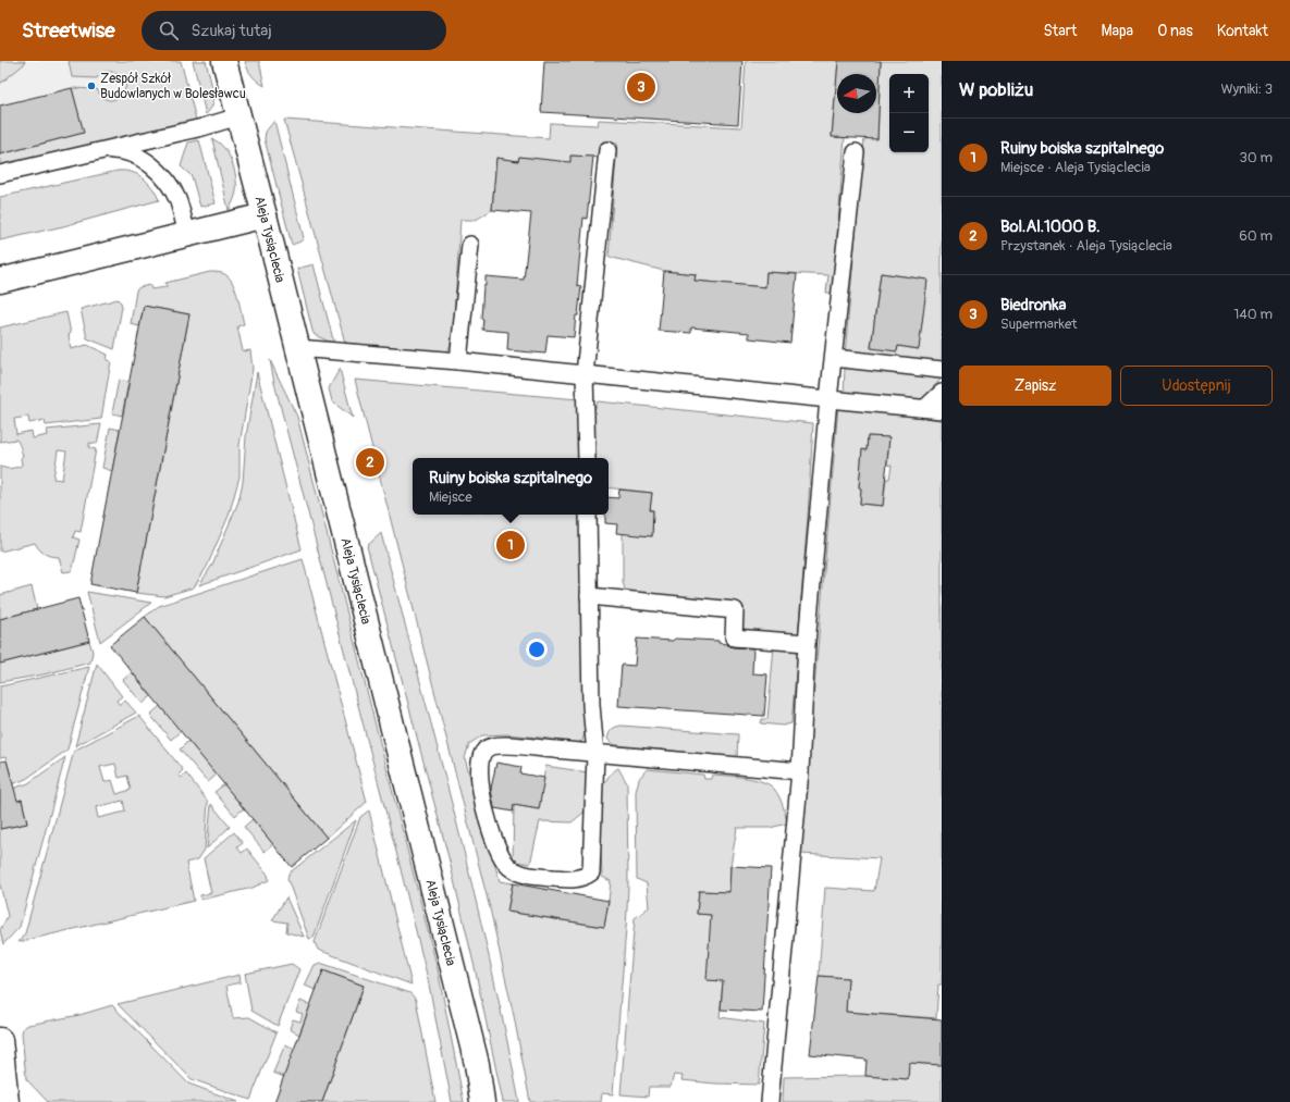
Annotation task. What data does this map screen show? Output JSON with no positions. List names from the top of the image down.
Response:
{
  "streets": {
    "street": ["Aleja Tysiąclecia"]
  },
  "places": ["Zespół Szkół Budowlanych w Bolesławcu"],
  "north": "left",
  "page": {
    "header": "Streetwise",
    "search": "Szukaj tutaj",
    "nav": [
      "Start",
      "Mapa",
      "O nas",
      "Kontakt"
    ],
    "heading": ["W pobliżu", "Wyniki: 3"],
    "pins": ["3", "2", "1"],
    "map_buttons": ["+", "−"],
    "list": [
      {
        "mark": "1",
        "name": "Ruiny boiska szpitalnego",
        "note": "Miejsce · Aleja Tysiąclecia",
        "value": "30 m"
      },
      {
        "mark": "2",
        "name": "Bol.Al.1000 B.",
        "note": "Przystanek · Aleja Tysiąclecia",
        "value": "60 m"
      },
      {
        "mark": "3",
        "name": "Biedronka",
        "note": "Supermarket",
        "value": "140 m"
      }
    ],
    "buttons": ["Zapisz", "Udostępnij"],
    "popup": ["Ruiny boiska szpitalnego", "Miejsce"]
  }
}
